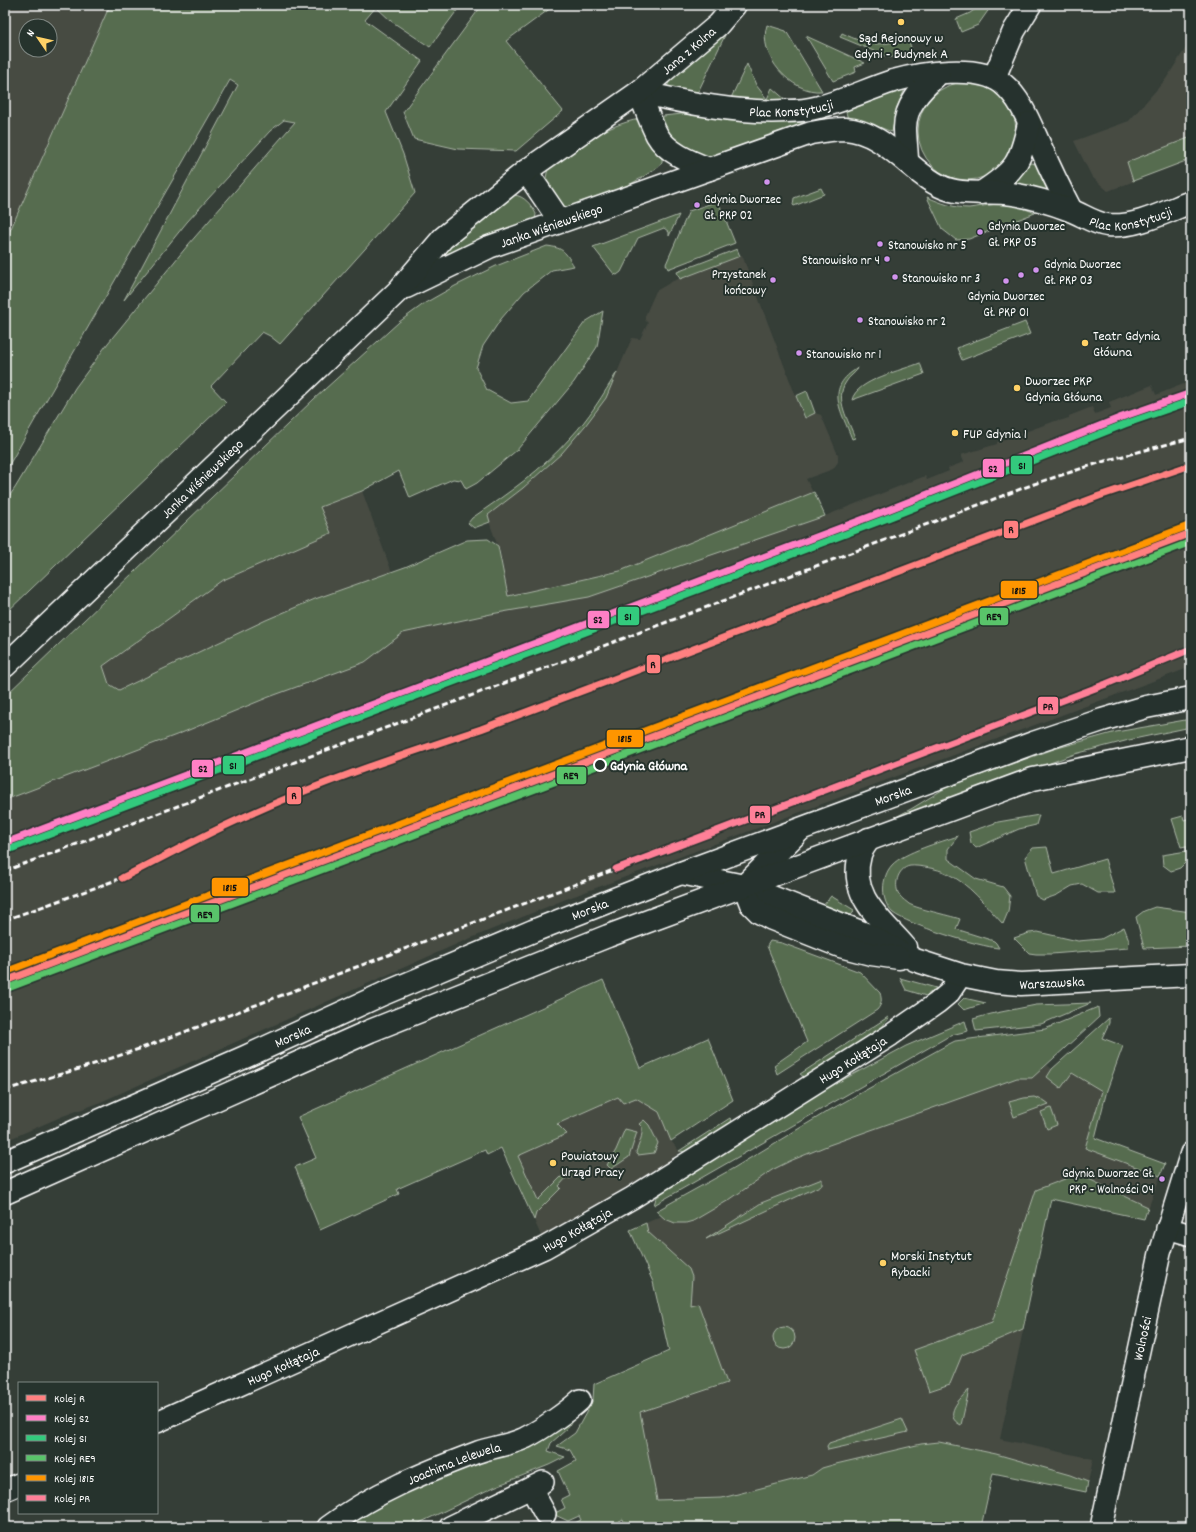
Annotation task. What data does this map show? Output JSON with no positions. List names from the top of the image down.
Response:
{
  "streets": {
    "main road": [
      "Jana z Kolna",
      "Plac Konstytucji",
      "Janka Wiśniewskiego",
      "Morska",
      "Warszawska"
    ],
    "street": ["Hugo Kołłątaja", "Wolności", "Joachima Lelewela"]
  },
  "crossings": [
    ["Jana z Kolna", "Plac Konstytucji"],
    ["Jana z Kolna", "Janka Wiśniewskiego"],
    ["Plac Konstytucji", "Janka Wiśniewskiego"],
    ["Morska", "Warszawska"],
    ["Warszawska", "Hugo Kołłątaja"]
  ],
  "places": [
    "Sąd Rejonowy w Gdyni - Budynek A",
    "Gdynia Dworzec Gł. PKP 02",
    "Gdynia Dworzec Gł. PKP 05",
    "Stanowisko nr 5",
    "Stanowisko nr 4",
    "Gdynia Dworzec Gł. PKP 03",
    "Stanowisko nr 3",
    "Przystanek końcowy",
    "Gdynia Dworzec Gł. PKP 01",
    "Stanowisko nr 2",
    "Teatr Gdynia Główna",
    "Stanowisko nr 1",
    "Dworzec PKP Gdynia Główna",
    "FUP Gdynia 1",
    "Gdynia Główna",
    "Powiatowy Urząd Pracy",
    "Gdynia Dworzec Gł. PKP - Wolności 04",
    "Morski Instytut Rybacki"
  ],
  "lines": [
    "rail line S2",
    "rail line S1",
    "rail line R",
    "rail line 1815",
    "rail line RE9",
    "rail line PR"
  ],
  "legend": [
    "Kolej R",
    "Kolej S2",
    "Kolej S1",
    "Kolej RE9",
    "Kolej 1815",
    "Kolej PR"
  ],
  "north": "top left"
}
